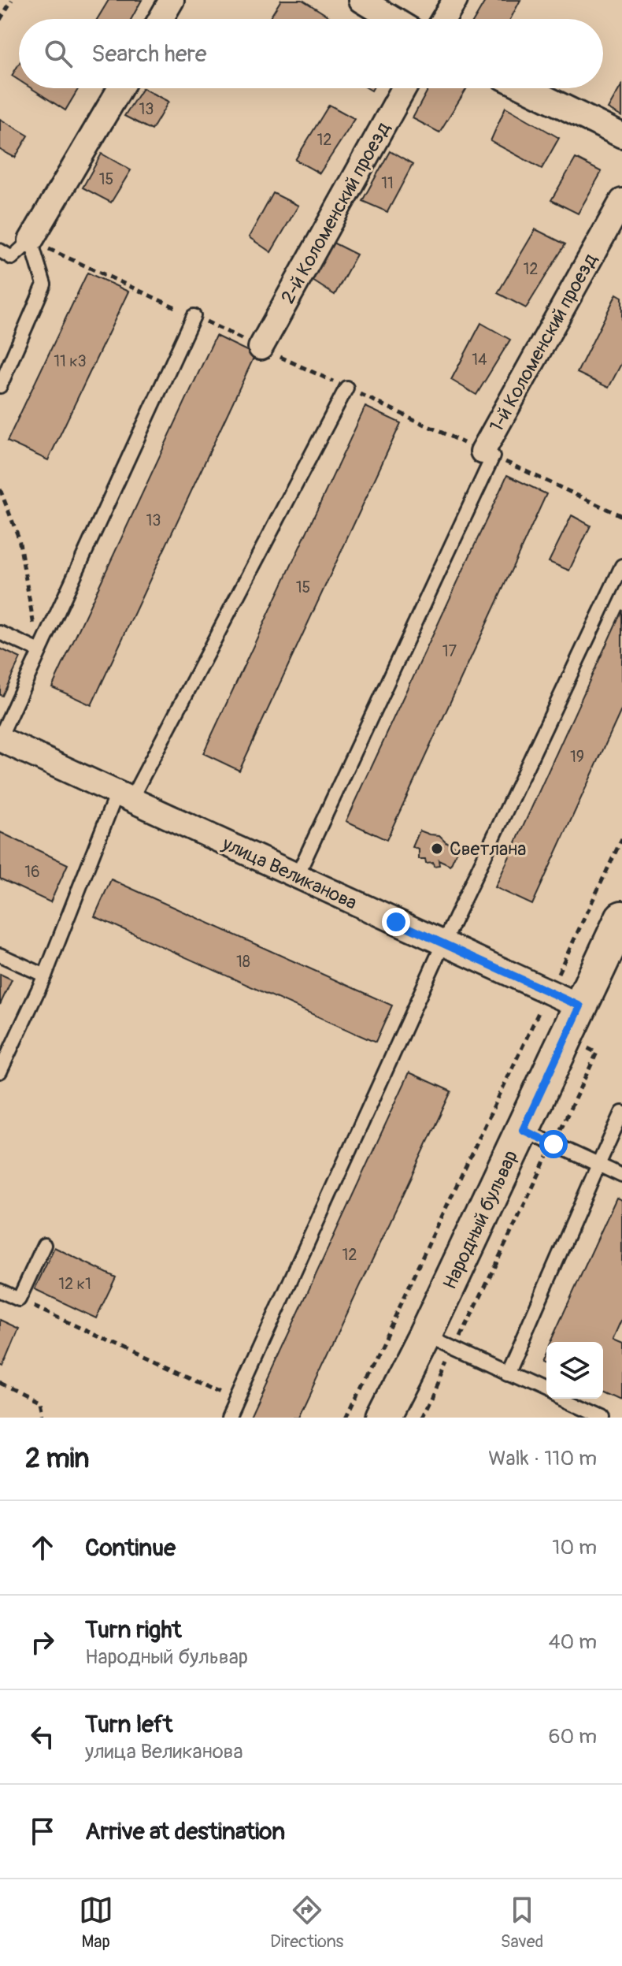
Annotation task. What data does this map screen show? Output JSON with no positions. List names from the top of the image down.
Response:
{
  "streets": {
    "street": [
      "2-й Коломенский проезд",
      "1-й Коломенский проезд",
      "улица Великанова",
      "Народный бульвар"
    ]
  },
  "crossings": [
    ["улица Великанова", "Народный бульвар"]
  ],
  "places": ["Светлана"],
  "house_numbers": [
    "13",
    "12",
    "15",
    "11",
    "12",
    "14",
    "11 к3",
    "13",
    "15",
    "17",
    "19",
    "16",
    "18",
    "12",
    "12 к1"
  ],
  "page": {
    "search": "Search here",
    "heading": ["2 min", "Walk · 110 m"],
    "list": [
      ["Continue", "10 m"],
      ["Turn right", "Народный бульвар", "40 m"],
      ["Turn left", "улица Великанова", "60 m"],
      "Arrive at destination"
    ],
    "nav": ["Map", "Directions", "Saved"]
  }
}
